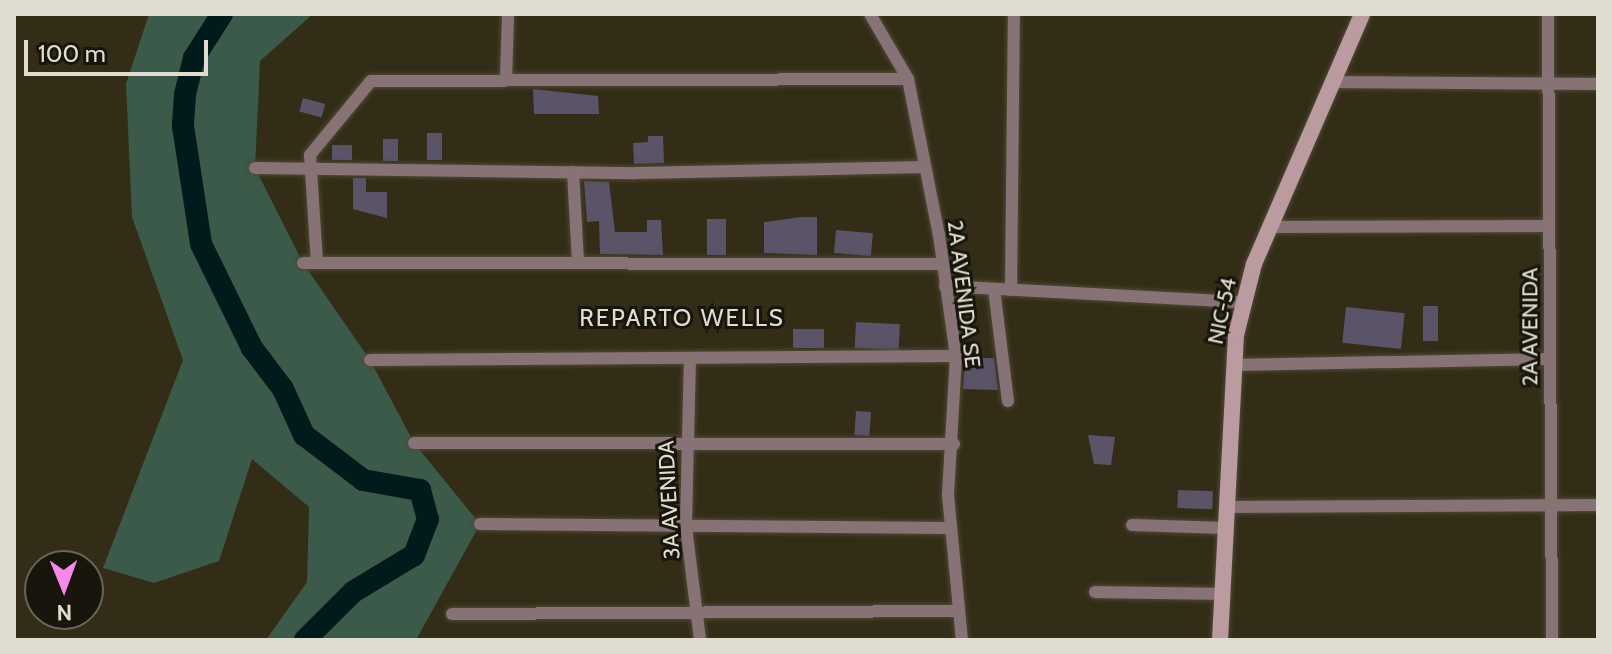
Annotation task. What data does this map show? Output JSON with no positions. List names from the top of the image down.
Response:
{
  "streets": {
    "main road": ["NIC-54"],
    "street": ["2A AVENIDA SE", "2A AVENIDA", "3A AVENIDA"]
  },
  "districts": ["REPARTO WELLS"],
  "scale_bar": "100 m",
  "north": "bottom"
}
